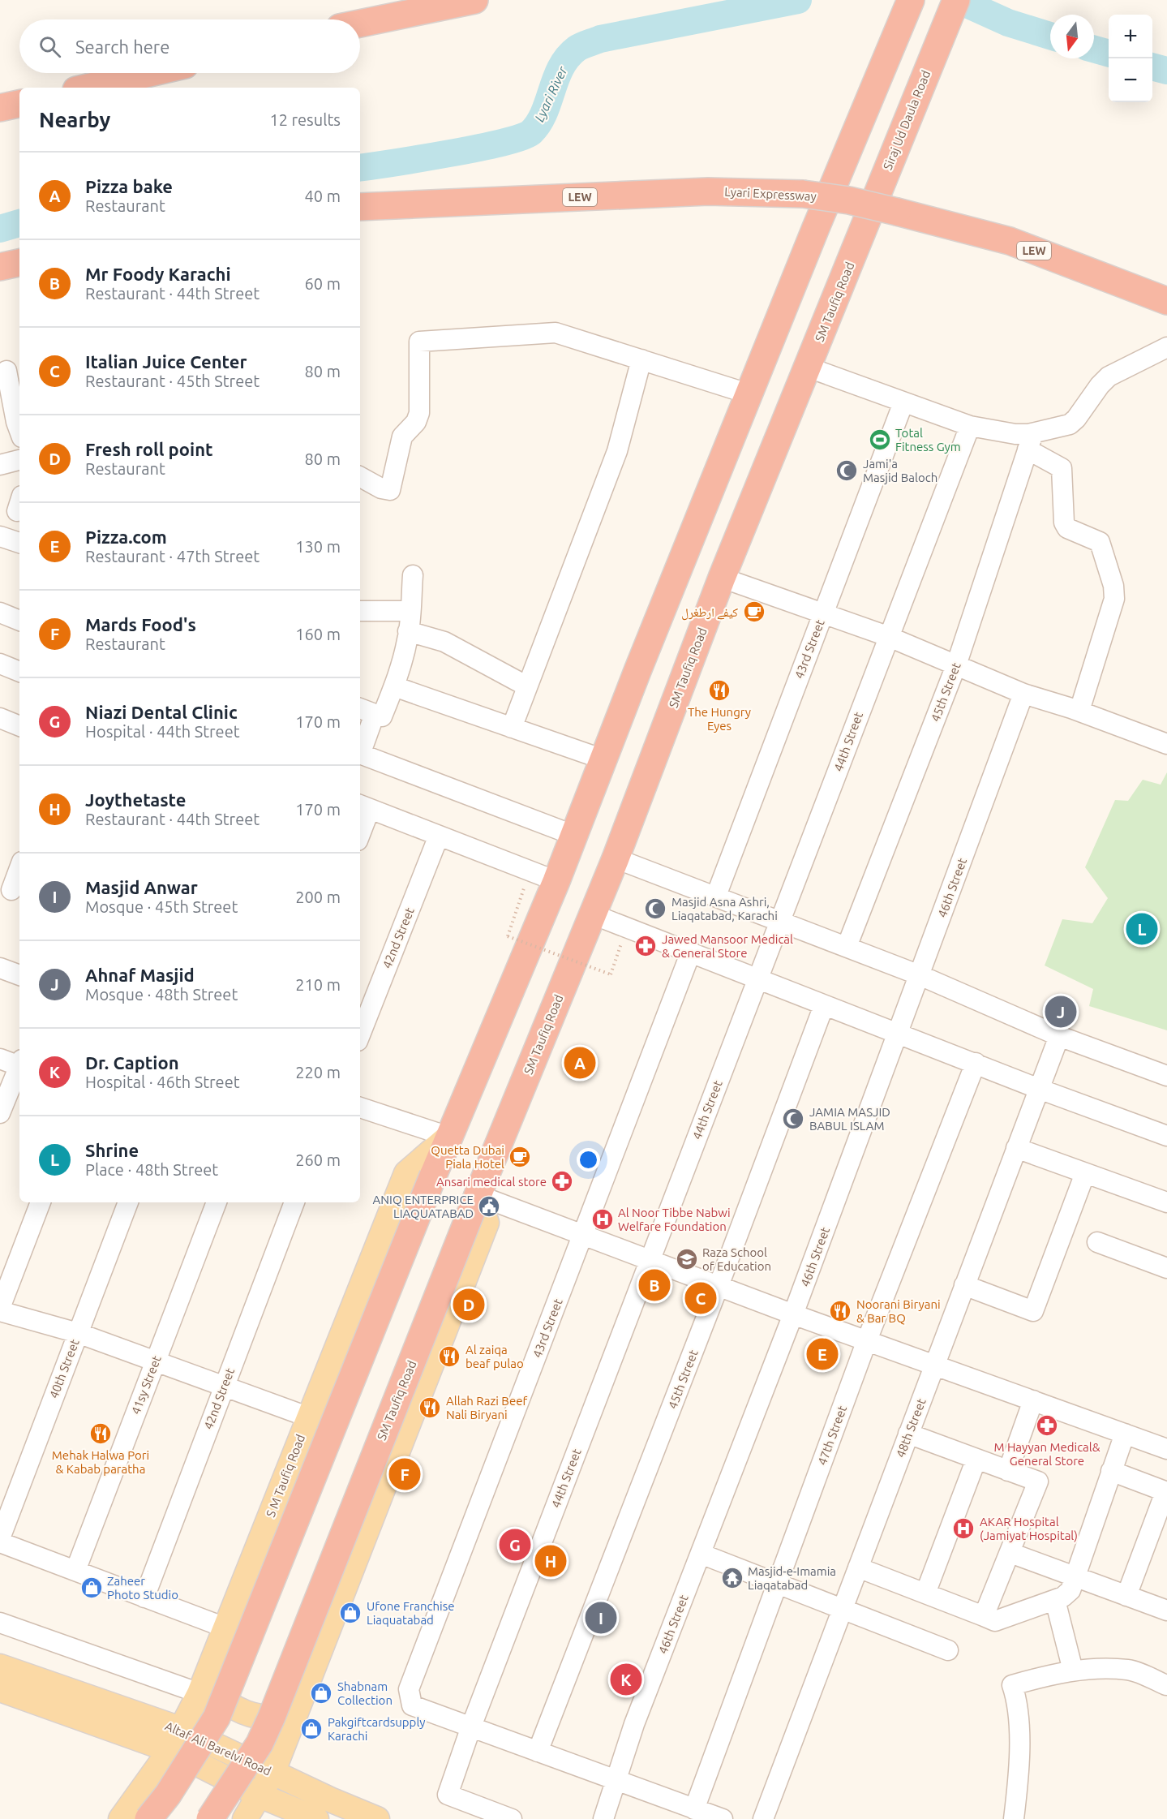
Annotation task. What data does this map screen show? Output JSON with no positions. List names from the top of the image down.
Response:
{
  "streets": {
    "highway": [
      "Siraj Ud Daula Road",
      "Lyari Expressway",
      "LEW",
      "SM Taufiq Road"
    ],
    "main road": ["S M Taufiq Road", "Altaf Ali Barelvi Road"],
    "street": [
      "43rd Street",
      "45th Street",
      "44th Street",
      "46th Street",
      "42nd Street",
      "40th Street",
      "41sy Street",
      "48th Street",
      "47th Street"
    ]
  },
  "crossings": [
    ["Siraj Ud Daula Road", "SM Taufiq Road"],
    ["43rd Street", "44th Street"],
    ["S M Taufiq Road", "Altaf Ali Barelvi Road"]
  ],
  "water": ["Lyari River"],
  "places": {
    "sports": ["Total Fitness Gym"],
    "mosque": ["Jami'a Masjid Baloch", "Masjid Asna Ashri, Liaqatabad, Karachi", "JAMIA MASJID BABUL ISLAM"],
    "cafe": ["کیفے ارطغرل", "Quetta Dubai Piala Hotel"],
    "restaurant": [
      "The Hungry Eyes",
      "Noorani Biryani & Bar BQ",
      "Al zaiqa beaf pulao",
      "Allah Razi Beef Nali Biryani",
      "Mehak Halwa Pori & Kabab paratha"
    ],
    "pharmacy": ["Jawed Mansoor Medical & General Store", "Ansari medical store", "M Hayyan Medical& General Store"],
    "public building": ["ANIQ ENTERPRICE LIAQUATABAD"],
    "hospital": ["Al Noor Tibbe Nabwi Welfare Foundation", "AKAR Hospital (Jamiyat Hospital)"],
    "school or university": ["Raza School of Education"],
    "temple": ["Masjid-e-Imamia Liaqatabad"],
    "shop": [
      "Zaheer Photo Studio",
      "Ufone Franchise Liaquatabad",
      "Shabnam Collection",
      "Pakgiftcardsupply Karachi"
    ]
  },
  "north": "bottom",
  "page": {
    "map_buttons": ["+", "−"],
    "search": "Search here",
    "heading": ["Nearby", "12 results"],
    "list": [
      {
        "mark": "A",
        "name": "Pizza bake",
        "note": "Restaurant",
        "value": "40 m"
      },
      {
        "mark": "B",
        "name": "Mr Foody Karachi",
        "note": "Restaurant · 44th Street",
        "value": "60 m"
      },
      {
        "mark": "C",
        "name": "Italian Juice Center",
        "note": "Restaurant · 45th Street",
        "value": "80 m"
      },
      {
        "mark": "D",
        "name": "Fresh roll point",
        "note": "Restaurant",
        "value": "80 m"
      },
      {
        "mark": "E",
        "name": "Pizza.com",
        "note": "Restaurant · 47th Street",
        "value": "130 m"
      },
      {
        "mark": "F",
        "name": "Mards Food's",
        "note": "Restaurant",
        "value": "160 m"
      },
      {
        "mark": "G",
        "name": "Niazi Dental Clinic",
        "note": "Hospital · 44th Street",
        "value": "170 m"
      },
      {
        "mark": "H",
        "name": "Joythetaste",
        "note": "Restaurant · 44th Street",
        "value": "170 m"
      },
      {
        "mark": "I",
        "name": "Masjid Anwar",
        "note": "Mosque · 45th Street",
        "value": "200 m"
      },
      {
        "mark": "J",
        "name": "Ahnaf Masjid",
        "note": "Mosque · 48th Street",
        "value": "210 m"
      },
      {
        "mark": "K",
        "name": "Dr. Caption",
        "note": "Hospital · 46th Street",
        "value": "220 m"
      },
      {
        "mark": "L",
        "name": "Shrine",
        "note": "Place · 48th Street",
        "value": "260 m"
      }
    ],
    "pins": [
      "L",
      "J",
      "A",
      "B",
      "C",
      "D",
      "E",
      "F",
      "G",
      "H",
      "I",
      "K"
    ]
  }
}
